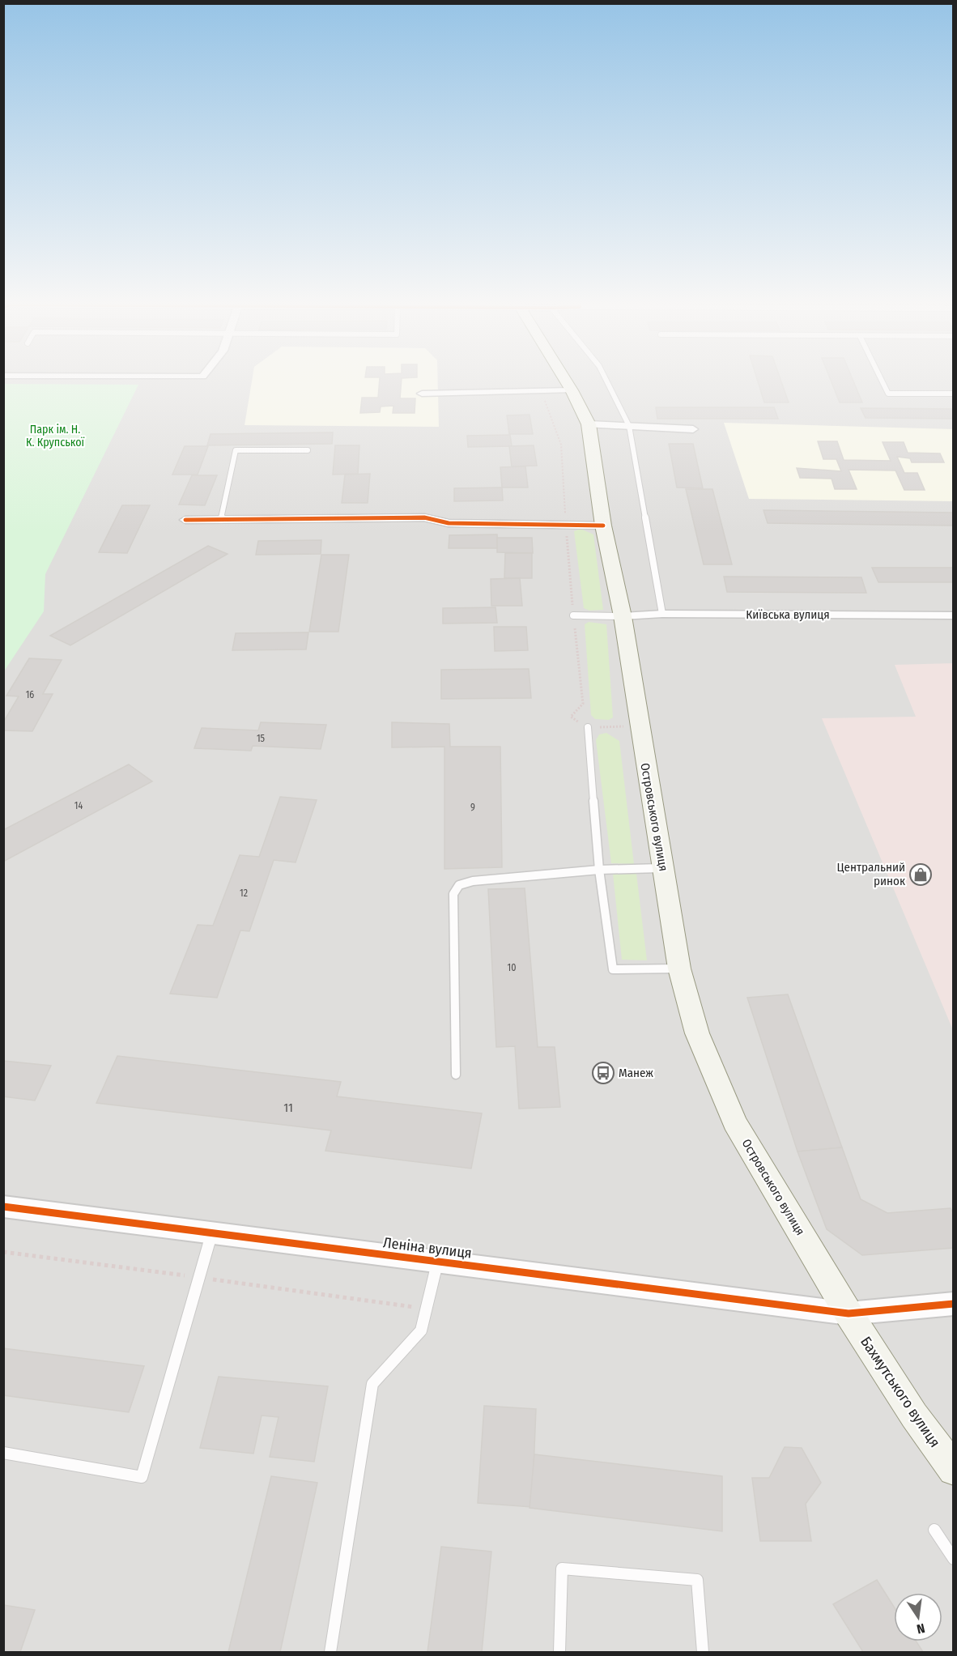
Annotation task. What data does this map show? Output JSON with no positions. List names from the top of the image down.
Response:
{
  "streets": {
    "main road": ["Островського вулиця", "Бахмутського вулиця"],
    "street": ["Київська вулиця", "Леніна вулиця"]
  },
  "crossings": [
    ["Київська вулиця", "Островського вулиця"],
    ["Островського вулиця", "Леніна вулиця"],
    ["Островського вулиця", "Бахмутського вулиця"],
    ["Леніна вулиця", "Бахмутського вулиця"]
  ],
  "parks": ["Парк ім. Н. К. Крупської"],
  "places": {
    "shop": ["Центральний ринок"],
    "bus stop": ["Манеж"]
  },
  "house_numbers": [
    "16",
    "15",
    "14",
    "9",
    "12",
    "10",
    "11"
  ],
  "north": "bottom"
}
